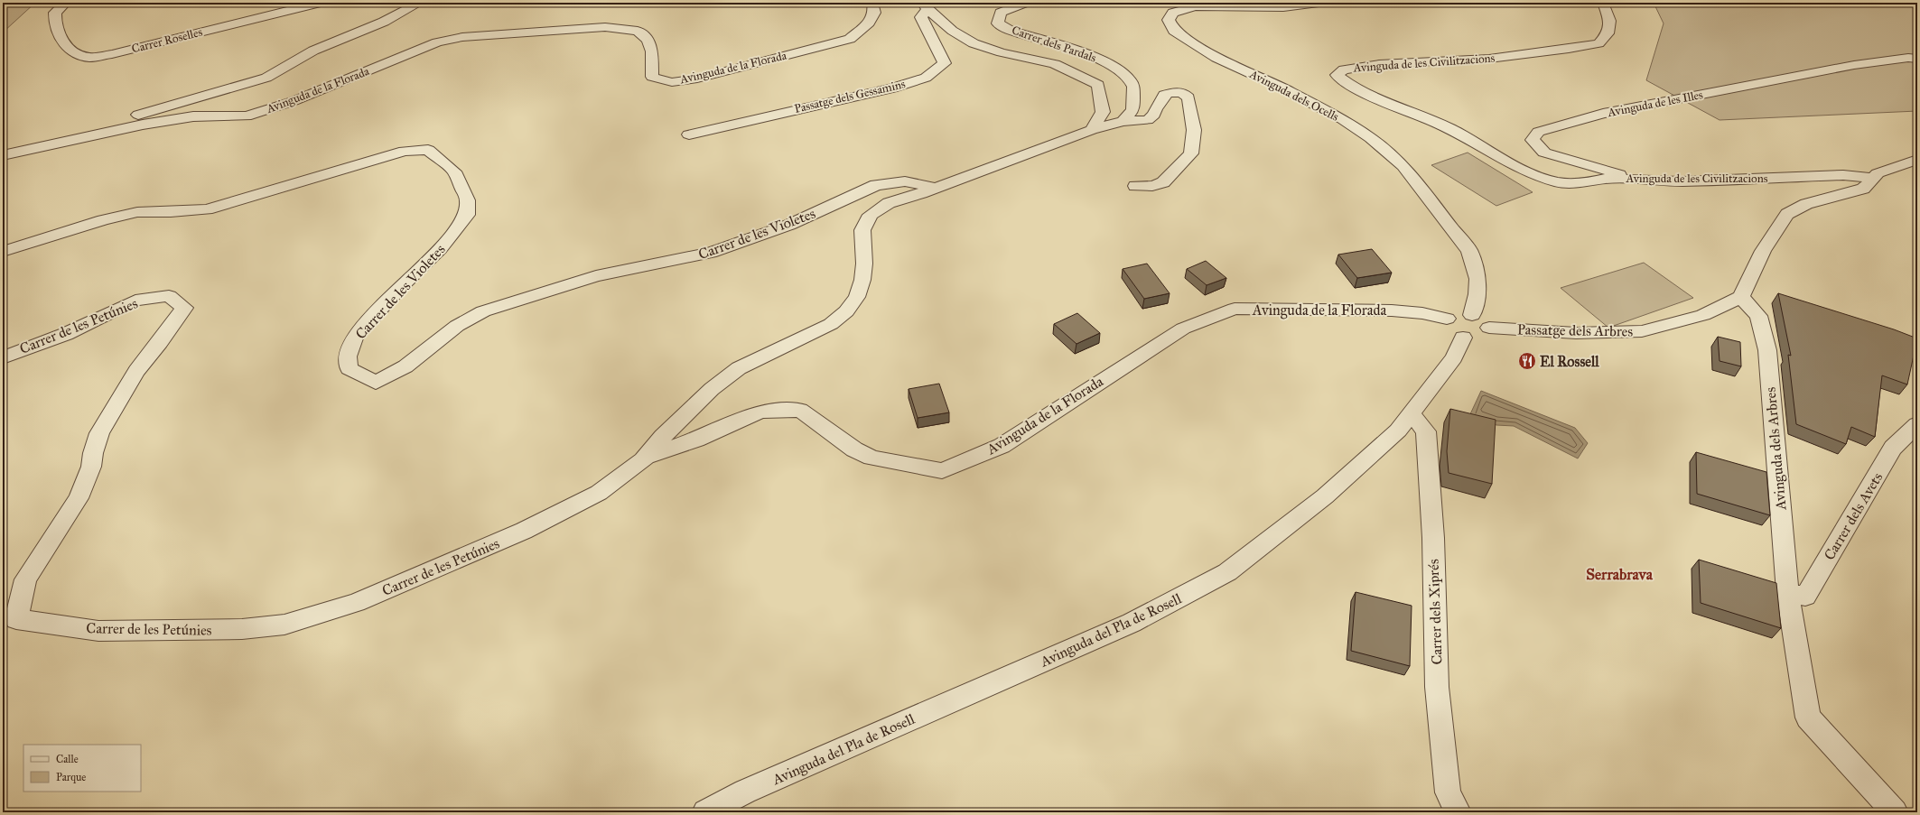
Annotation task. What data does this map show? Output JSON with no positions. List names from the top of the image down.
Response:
{
  "streets": {
    "street": [
      "Carrer Roselles",
      "Carrer dels Pardals",
      "Avinguda de les Civilitzacions",
      "Avinguda de la Florada",
      "Avinguda dels Ocells",
      "Passatge dels Gessamins",
      "Avinguda de les Illes",
      "Carrer de les Violetes",
      "Carrer de les Petúnies",
      "Passatge dels Arbres",
      "Avinguda dels Arbres",
      "Carrer dels Avets",
      "Carrer dels Xiprés",
      "Avinguda del Pla de Rosell"
    ]
  },
  "crossings": [
    ["Avinguda de les Civilitzacions", "Avinguda de les Illes"],
    ["Avinguda de la Florada", "Carrer de les Petúnies"],
    ["Passatge dels Arbres", "Avinguda dels Arbres"],
    ["Avinguda dels Arbres", "Carrer dels Avets"],
    ["Carrer dels Xiprés", "Avinguda del Pla de Rosell"]
  ],
  "districts": ["Serrabrava"],
  "places": {
    "restaurant": ["El Rossell"]
  },
  "legend": ["Calle", "Parque"]
}
